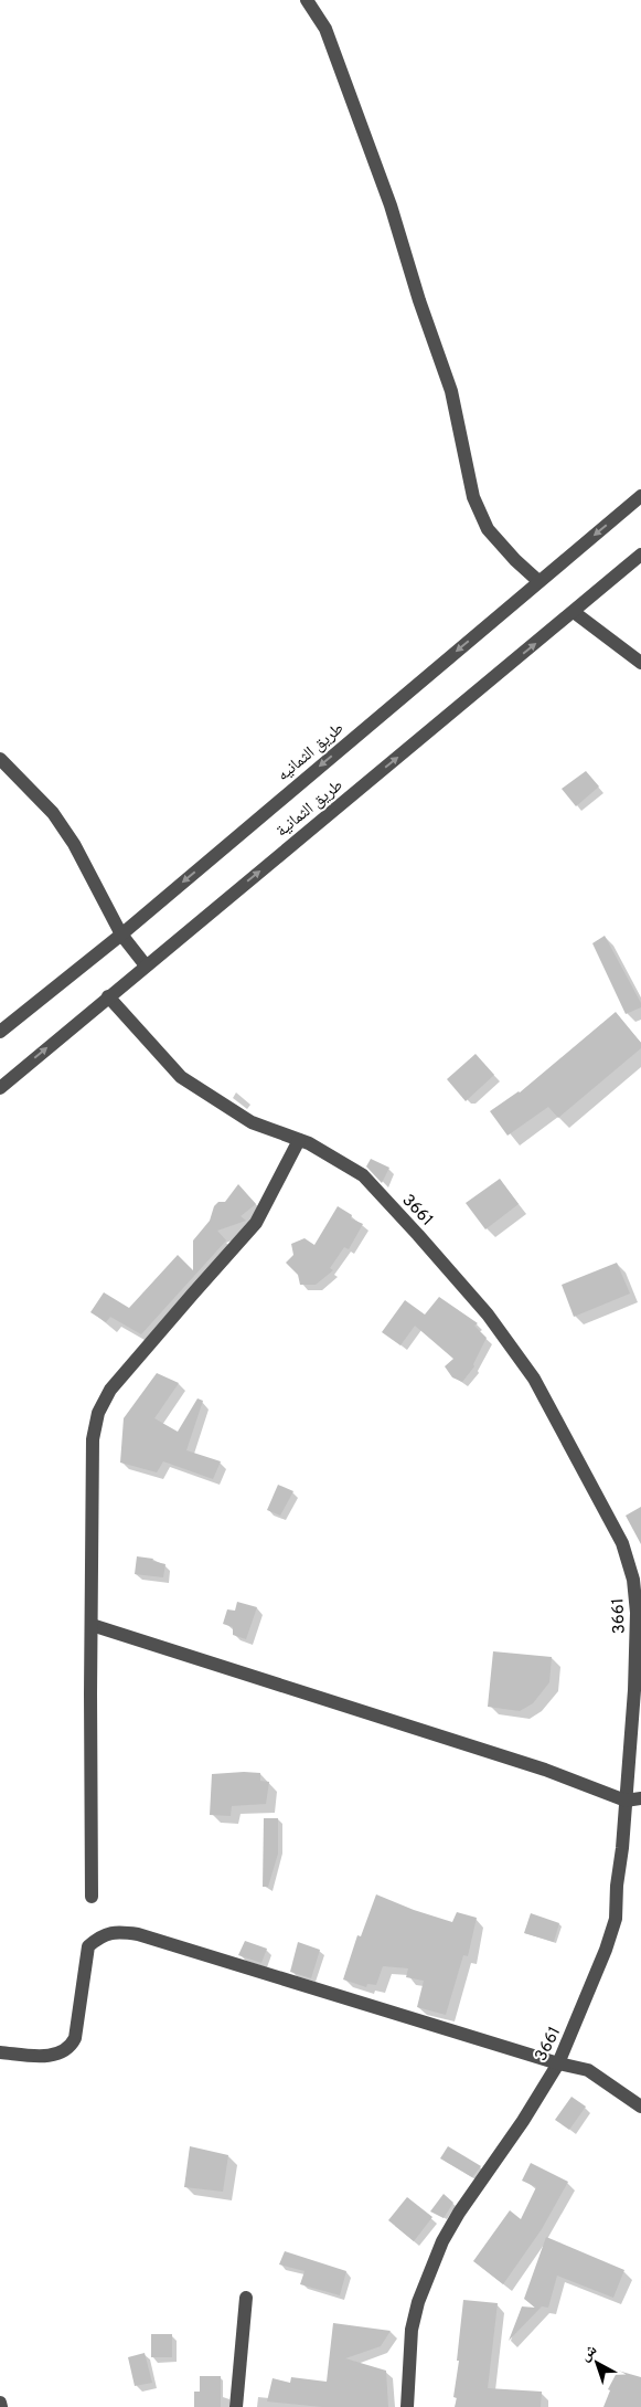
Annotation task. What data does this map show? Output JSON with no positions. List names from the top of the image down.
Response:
{
  "streets": {
    "street": ["طريق الثمانيه", "طريق الثمانية", "3661"]
  },
  "crossings": [
    ["طريق الثمانية", "3661"]
  ],
  "one_way": ["طريق الثمانيه", "طريق الثمانية"],
  "north": "top left"
}
